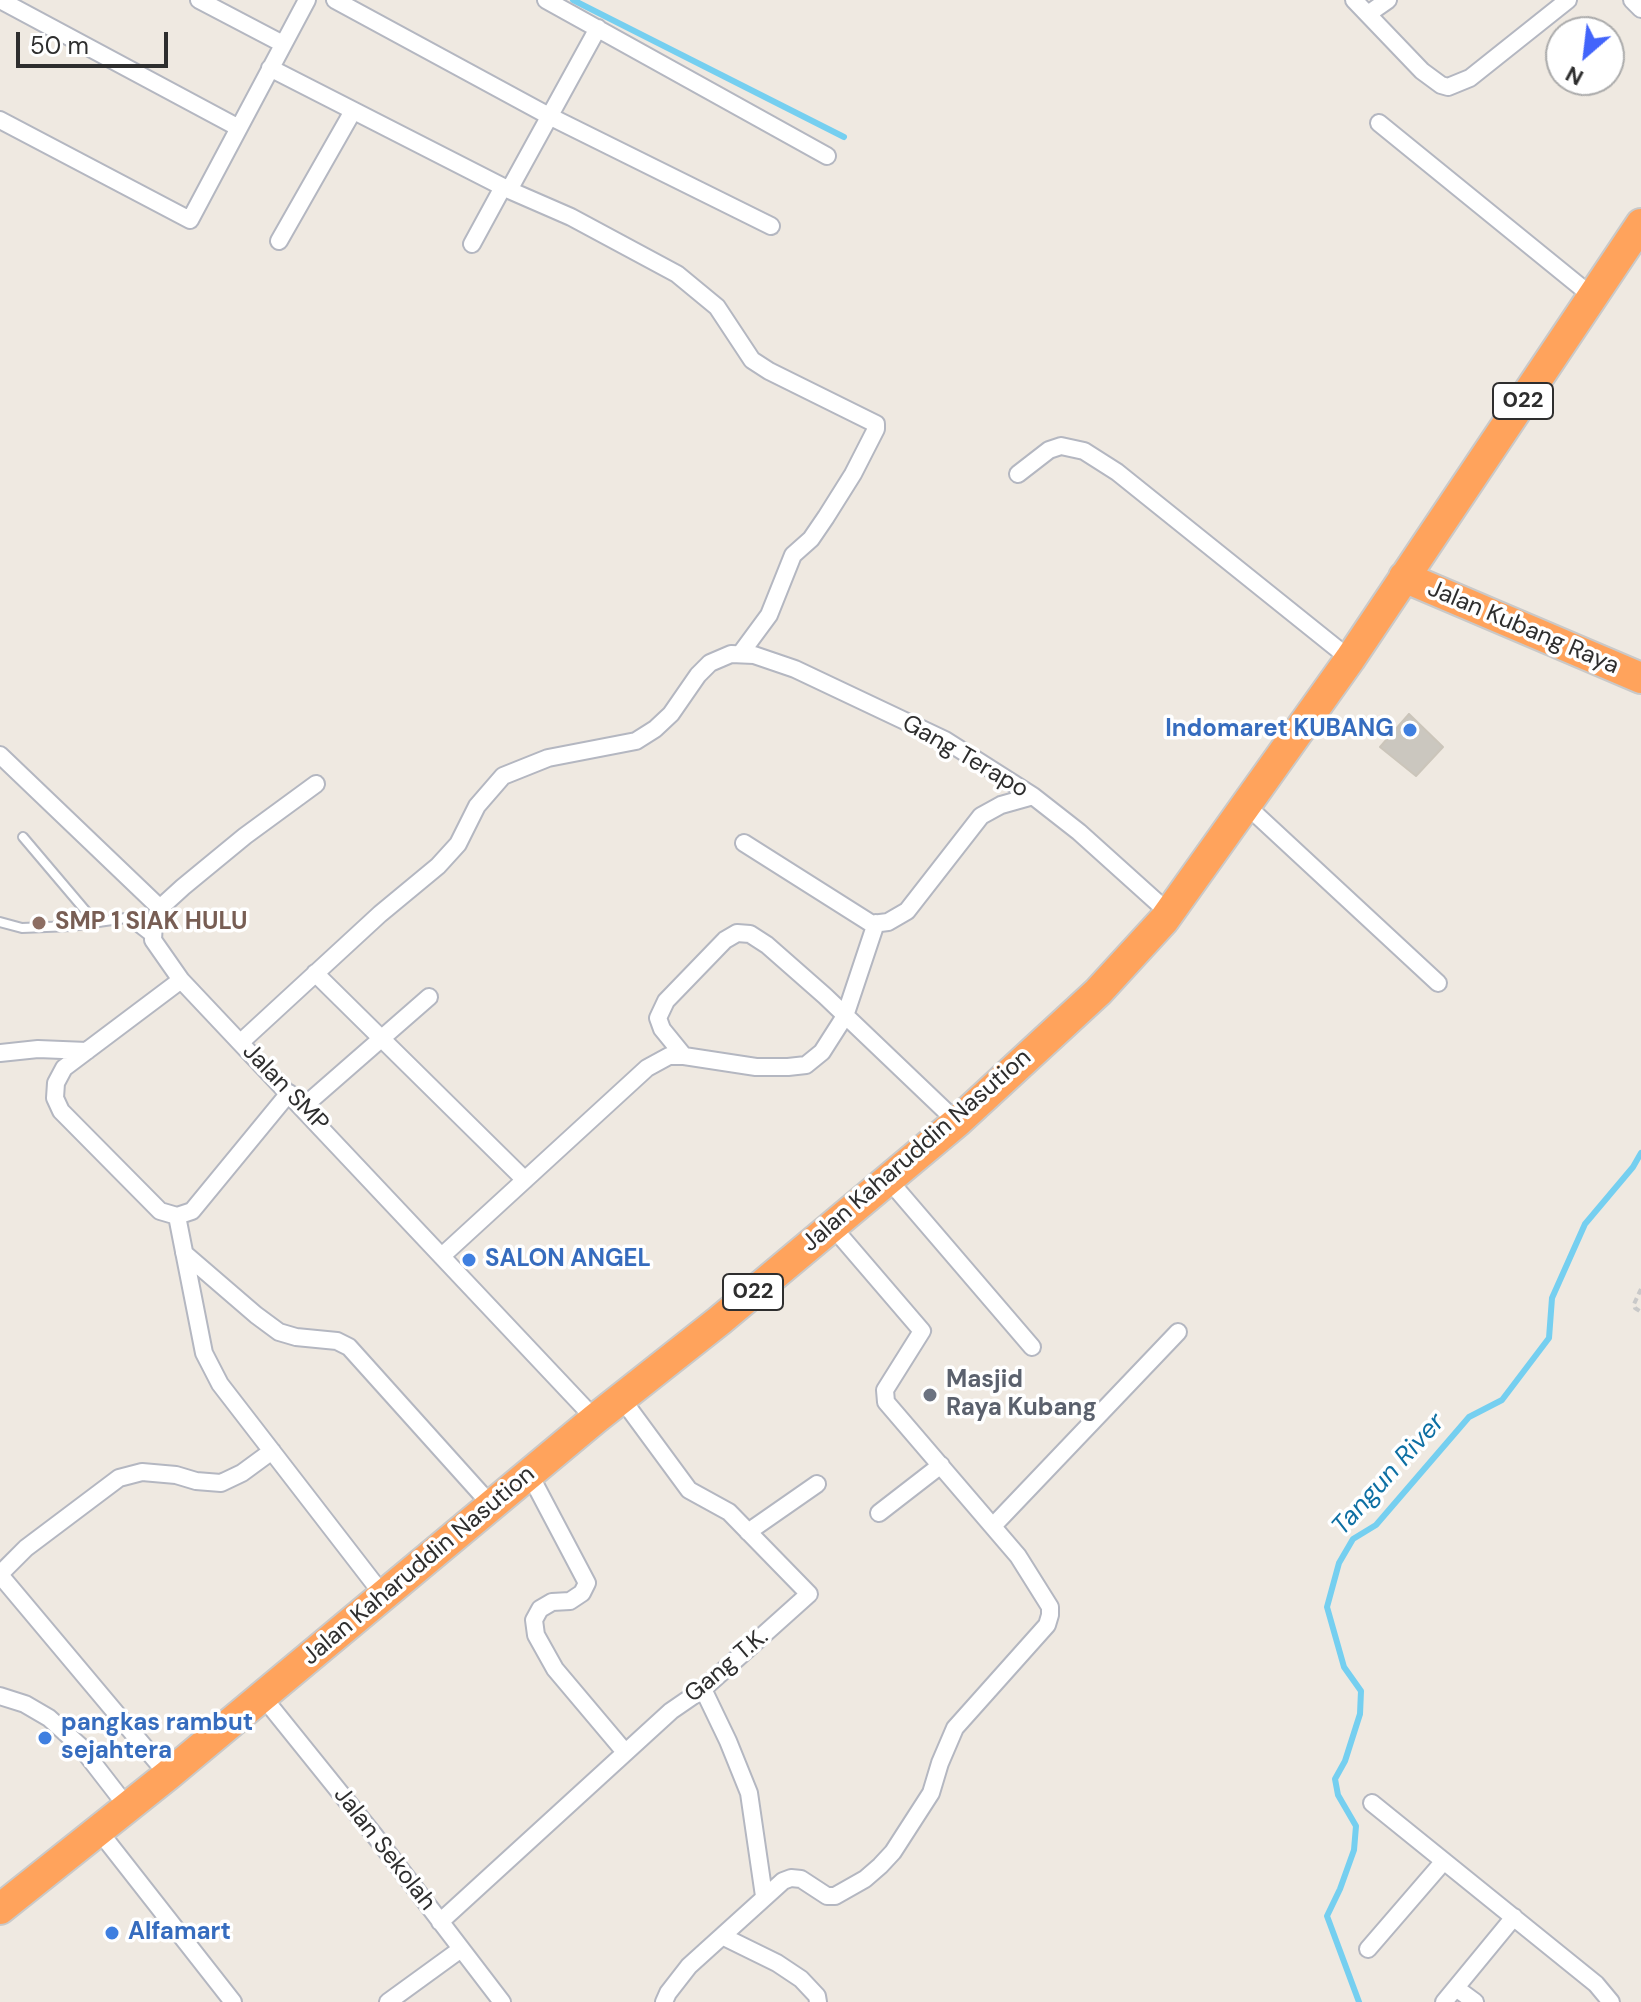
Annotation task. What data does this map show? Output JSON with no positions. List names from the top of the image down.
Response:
{
  "streets": {
    "highway": ["022", "Jalan Kubang Raya", "Jalan Kaharuddin Nasution"],
    "street": [
      "Gang Terapo",
      "Jalan SMP",
      "Gang T.K.",
      "Jalan Sekolah"
    ]
  },
  "crossings": [
    ["022", "Jalan Kubang Raya"],
    ["022", "Jalan Kaharuddin Nasution"],
    ["Jalan Kubang Raya", "Jalan Kaharuddin Nasution"],
    ["Gang Terapo", "Jalan Kaharuddin Nasution"],
    ["Jalan SMP", "Jalan Kaharuddin Nasution"],
    ["Jalan Kaharuddin Nasution", "Gang T.K."],
    ["Jalan Kaharuddin Nasution", "Jalan Sekolah"],
    ["Gang T.K.", "Jalan Sekolah"]
  ],
  "water": ["Tangun River"],
  "places": [
    "Indomaret KUBANG",
    "SMP 1 SIAK HULU",
    "SALON ANGEL",
    "Masjid Raya Kubang",
    "pangkas rambut sejahtera",
    "Alfamart"
  ],
  "scale_bar": "50 m",
  "north": "bottom left"
}
